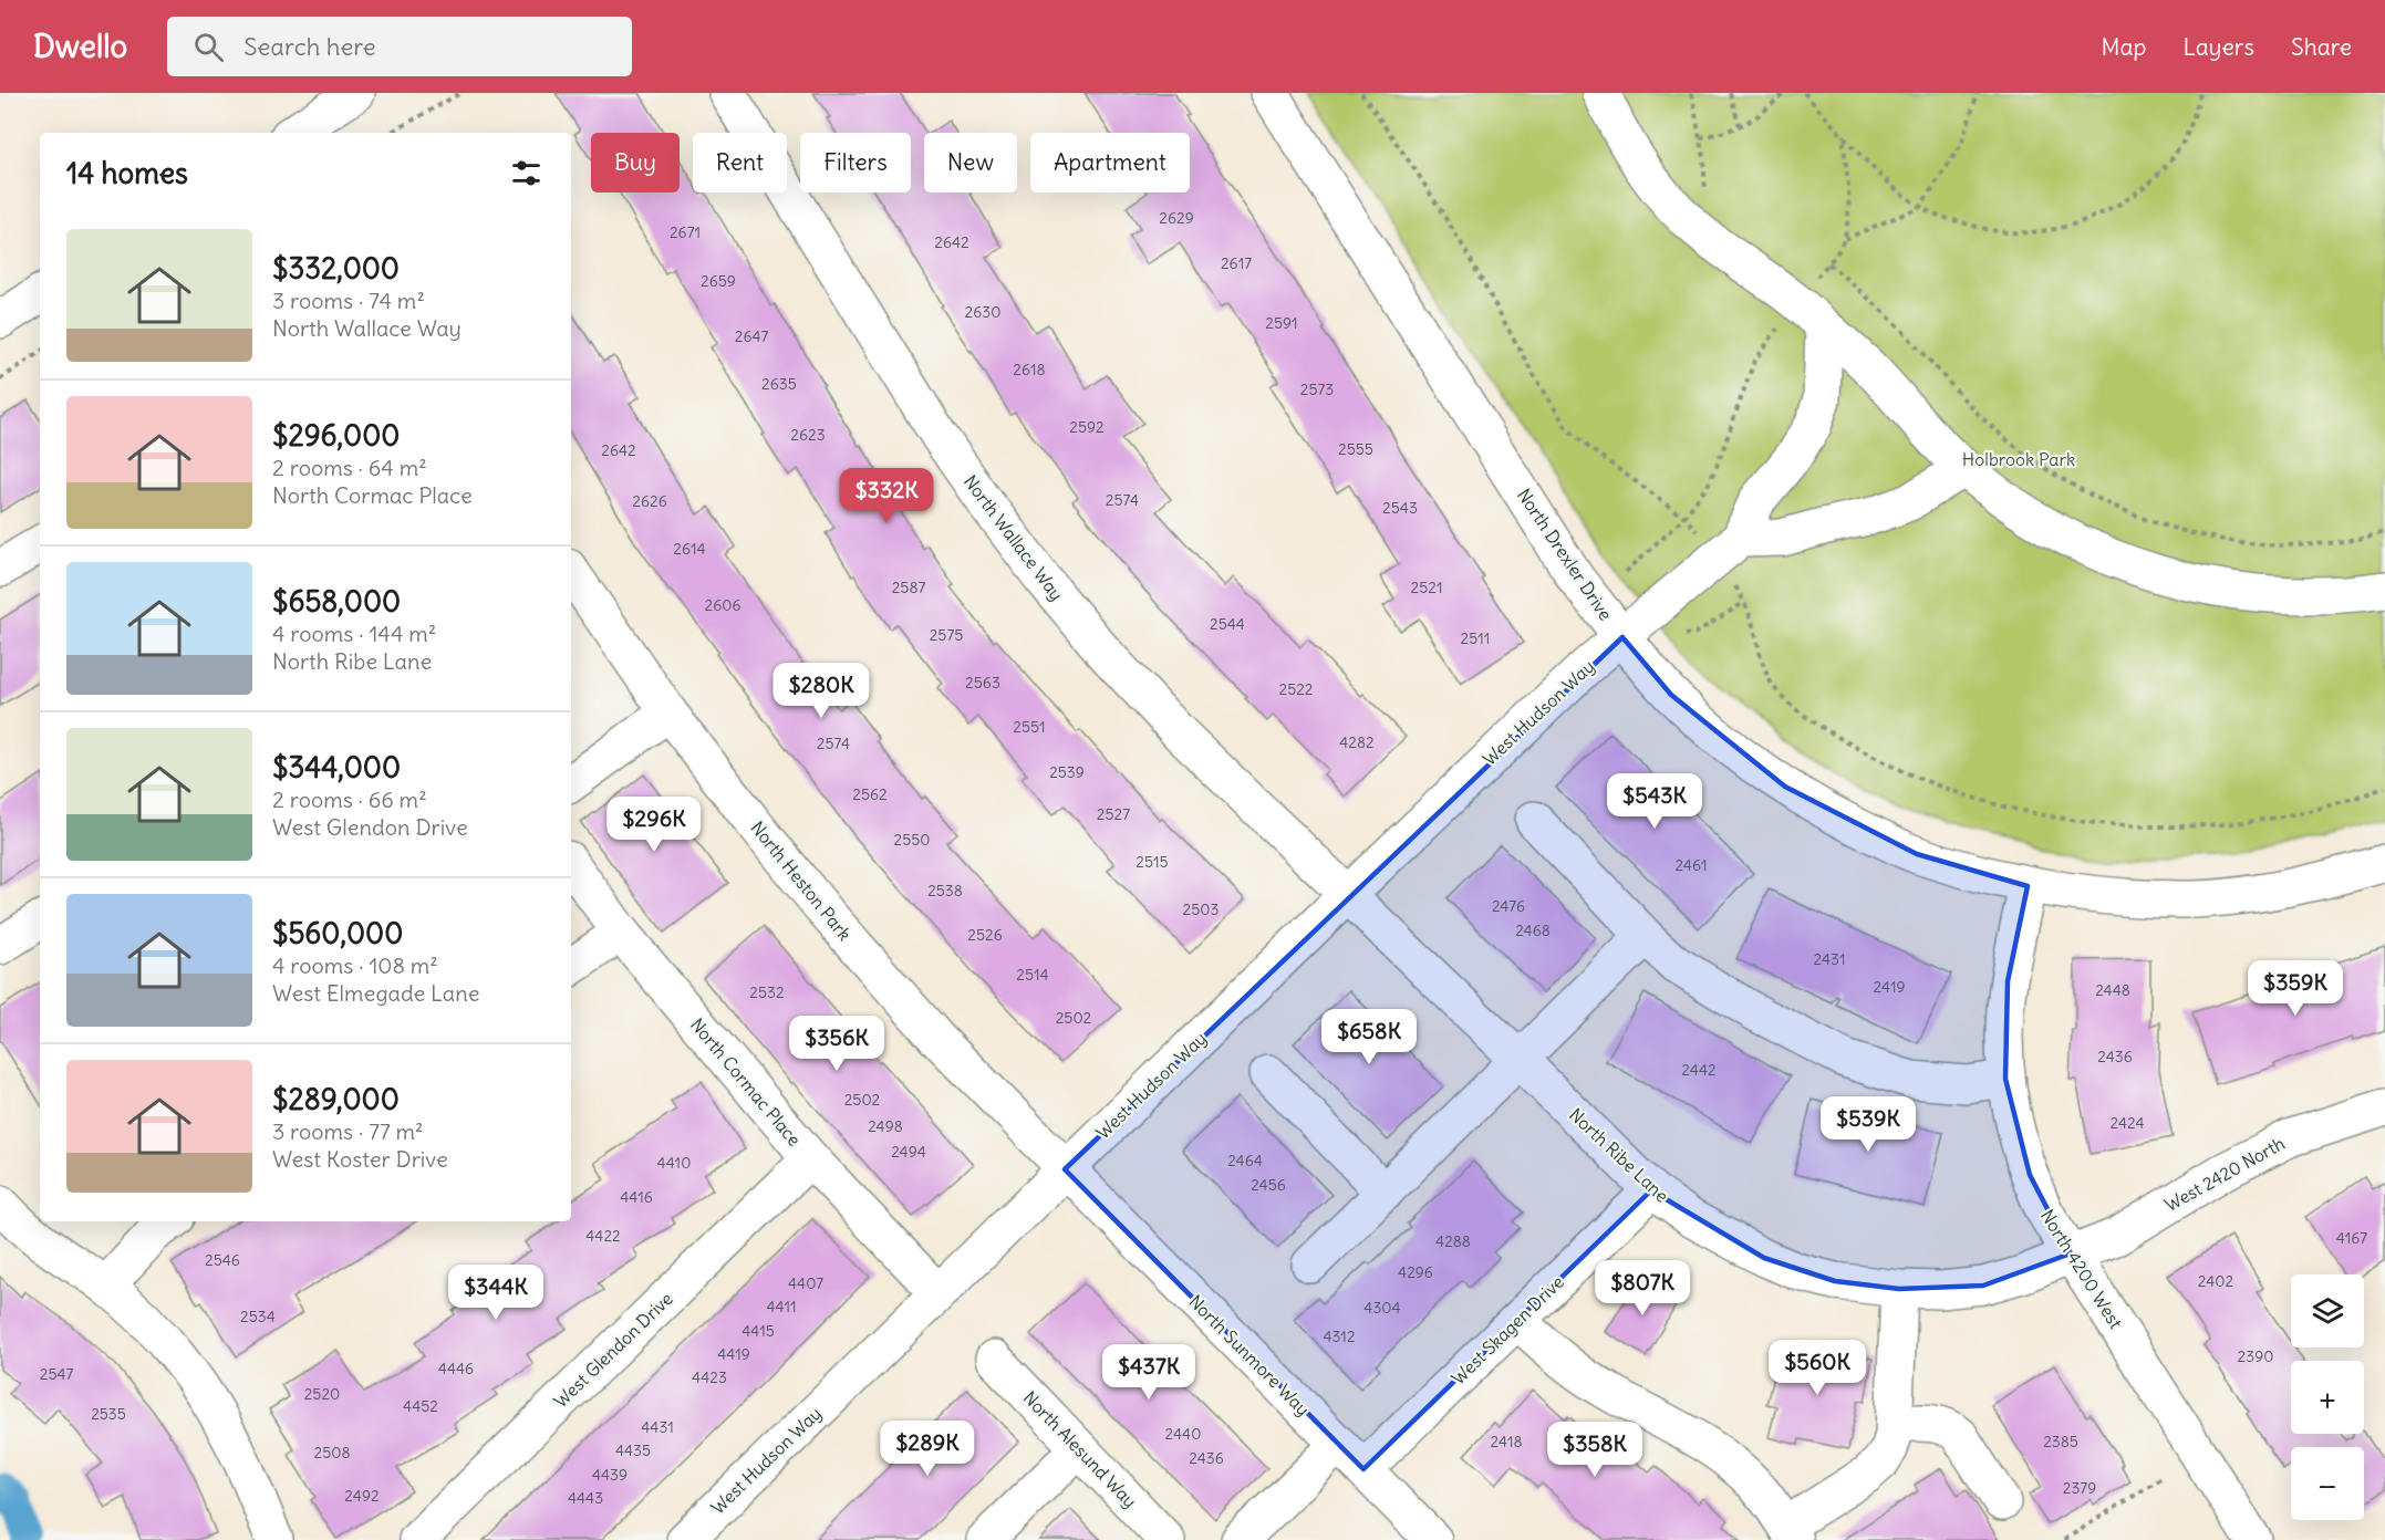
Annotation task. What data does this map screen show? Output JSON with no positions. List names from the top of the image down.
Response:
{
  "streets": {
    "street": [
      "North Wallace Way",
      "North Drexler Drive",
      "West Hudson Way",
      "North Heston Park",
      "North Cormac Place",
      "North Ribe Lane",
      "West 2420 North",
      "North 4200 West",
      "West Skagen Drive",
      "West Glendon Drive",
      "North Sunmore Way",
      "North Alesund Way"
    ]
  },
  "crossings": [
    ["North Wallace Way", "West Hudson Way"],
    ["North Wallace Way", "North Ribe Lane"],
    ["North Drexler Drive", "West Hudson Way"],
    ["North Drexler Drive", "North 4200 West"],
    ["West Hudson Way", "North Heston Park"],
    ["West Hudson Way", "North Cormac Place"],
    ["West Hudson Way", "North Ribe Lane"],
    ["West Hudson Way", "North Sunmore Way"],
    ["North Heston Park", "North Sunmore Way"],
    ["North Cormac Place", "West Glendon Drive"],
    ["North Ribe Lane", "West 2420 North"],
    ["North Ribe Lane", "North 4200 West"],
    ["North Ribe Lane", "West Skagen Drive"],
    ["West 2420 North", "North 4200 West"],
    ["West Skagen Drive", "North Sunmore Way"]
  ],
  "parks": ["Holbrook Park"],
  "house_numbers": [
    "2629",
    "2671",
    "2642",
    "2617",
    "2659",
    "2630",
    "2591",
    "2647",
    "2618",
    "2635",
    "2573",
    "2592",
    "2623",
    "2555",
    "2642",
    "2574",
    "2626",
    "2543",
    "2614",
    "2587",
    "2521",
    "2606",
    "2544",
    "2575",
    "2511",
    "2563",
    "2522",
    "2551",
    "4282",
    "2574",
    "2539",
    "2562",
    "2527",
    "2550",
    "2515",
    "2461",
    "2538",
    "2476",
    "2503",
    "2468",
    "2526",
    "2431",
    "2514",
    "2419",
    "2448",
    "2532",
    "2502",
    "2436",
    "2442",
    "2502",
    "2424",
    "2498",
    "2494",
    "2464",
    "4410",
    "2456",
    "4416",
    "4422",
    "4167",
    "4288",
    "2546",
    "4296",
    "2402",
    "4407",
    "4411",
    "4304",
    "2534",
    "4415",
    "4312",
    "4419",
    "2390",
    "4446",
    "2547",
    "4423",
    "2520",
    "4452",
    "2535",
    "4431",
    "2440",
    "2418",
    "2385",
    "4435",
    "2508",
    "2436",
    "4439",
    "2379",
    "2492",
    "4443"
  ],
  "page": {
    "header": "Dwello",
    "search": "Search here",
    "nav": ["Map", "Layers", "Share"],
    "chip": [
      "Buy",
      "Rent",
      "Filters",
      "New",
      "Apartment"
    ],
    "heading": "14 homes",
    "list": [
      {
        "name": "$332,000",
        "note": "3 rooms · 74 m² · North Wallace Way"
      },
      {
        "name": "$296,000",
        "note": "2 rooms · 64 m² · North Cormac Place"
      },
      {
        "name": "$658,000",
        "note": "4 rooms · 144 m² · North Ribe Lane"
      },
      {
        "name": "$344,000",
        "note": "2 rooms · 66 m² · West Glendon Drive"
      },
      {
        "name": "$560,000",
        "note": "4 rooms · 108 m² · West Elmegade Lane"
      },
      {
        "name": "$289,000",
        "note": "3 rooms · 77 m² · West Koster Drive"
      }
    ],
    "price": [
      "$332K",
      "$280K",
      "$543K",
      "$296K",
      "$359K",
      "$658K",
      "$356K",
      "$539K",
      "$807K",
      "$344K",
      "$560K",
      "$437K",
      "$289K",
      "$358K"
    ],
    "map_buttons": ["+", "−"]
  }
}
